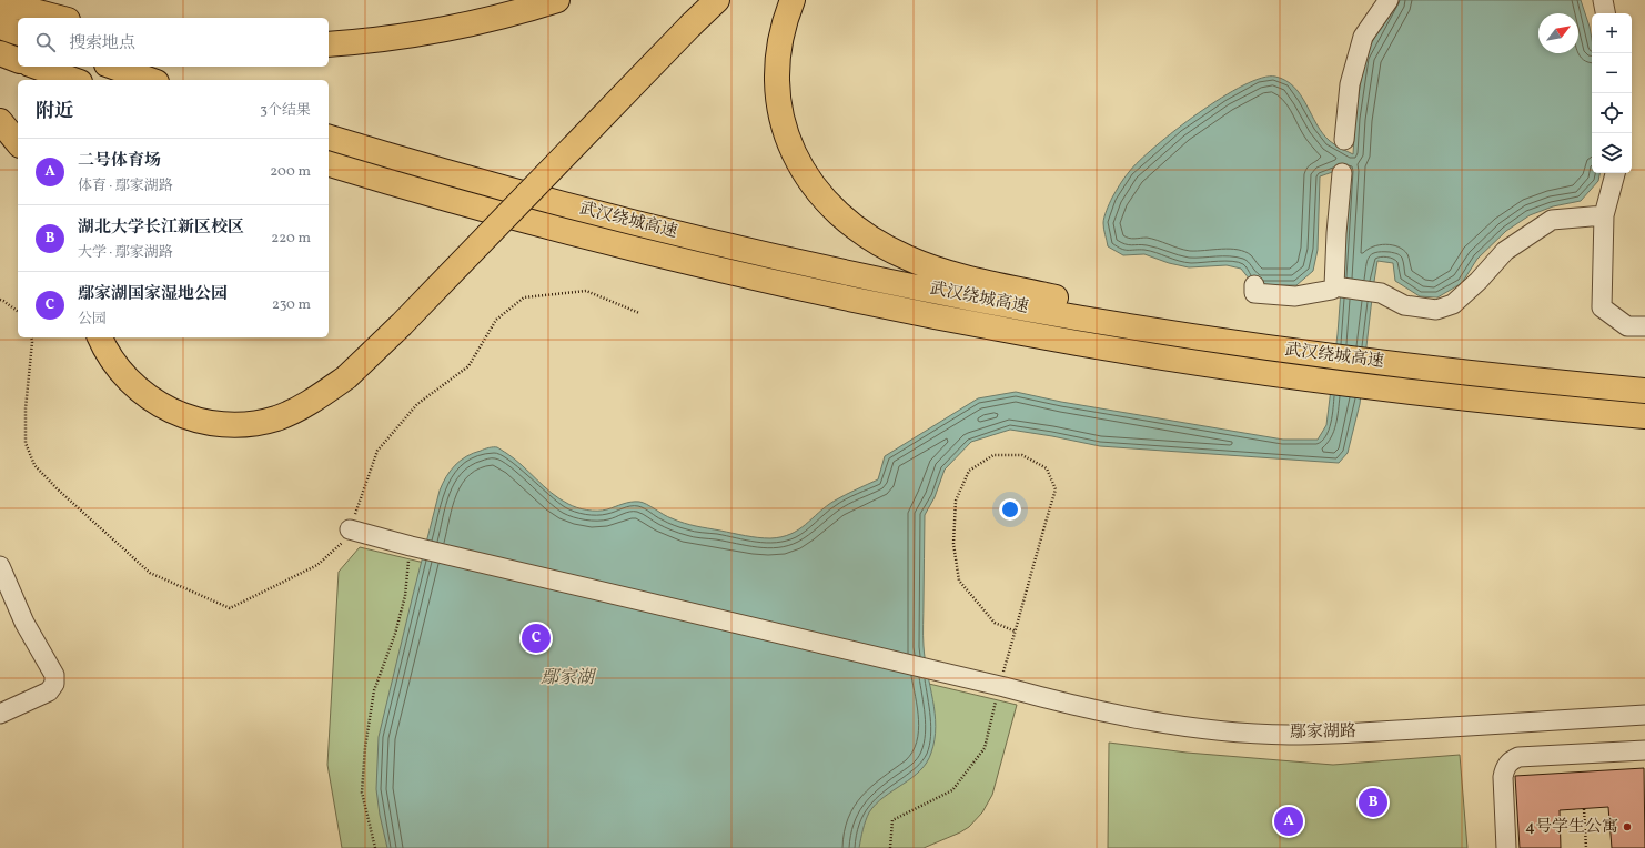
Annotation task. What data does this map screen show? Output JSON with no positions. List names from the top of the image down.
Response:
{
  "streets": {
    "highway": ["武汉绕城高速"],
    "street": ["鄢家湖路"]
  },
  "water": ["鄢家湖"],
  "places": ["4号学生公寓"],
  "north": "top right",
  "page": {
    "map_buttons": ["+", "−"],
    "search": "搜索地点",
    "heading": ["附近", "3个结果"],
    "list": [
      {
        "mark": "A",
        "name": "二号体育场",
        "note": "体育 · 鄢家湖路",
        "value": "200 m"
      },
      {
        "mark": "B",
        "name": "湖北大学长江新区校区",
        "note": "大学 · 鄢家湖路",
        "value": "220 m"
      },
      {
        "mark": "C",
        "name": "鄢家湖国家湿地公园",
        "note": "公园",
        "value": "230 m"
      }
    ],
    "pins": ["C", "B", "A"]
  }
}
